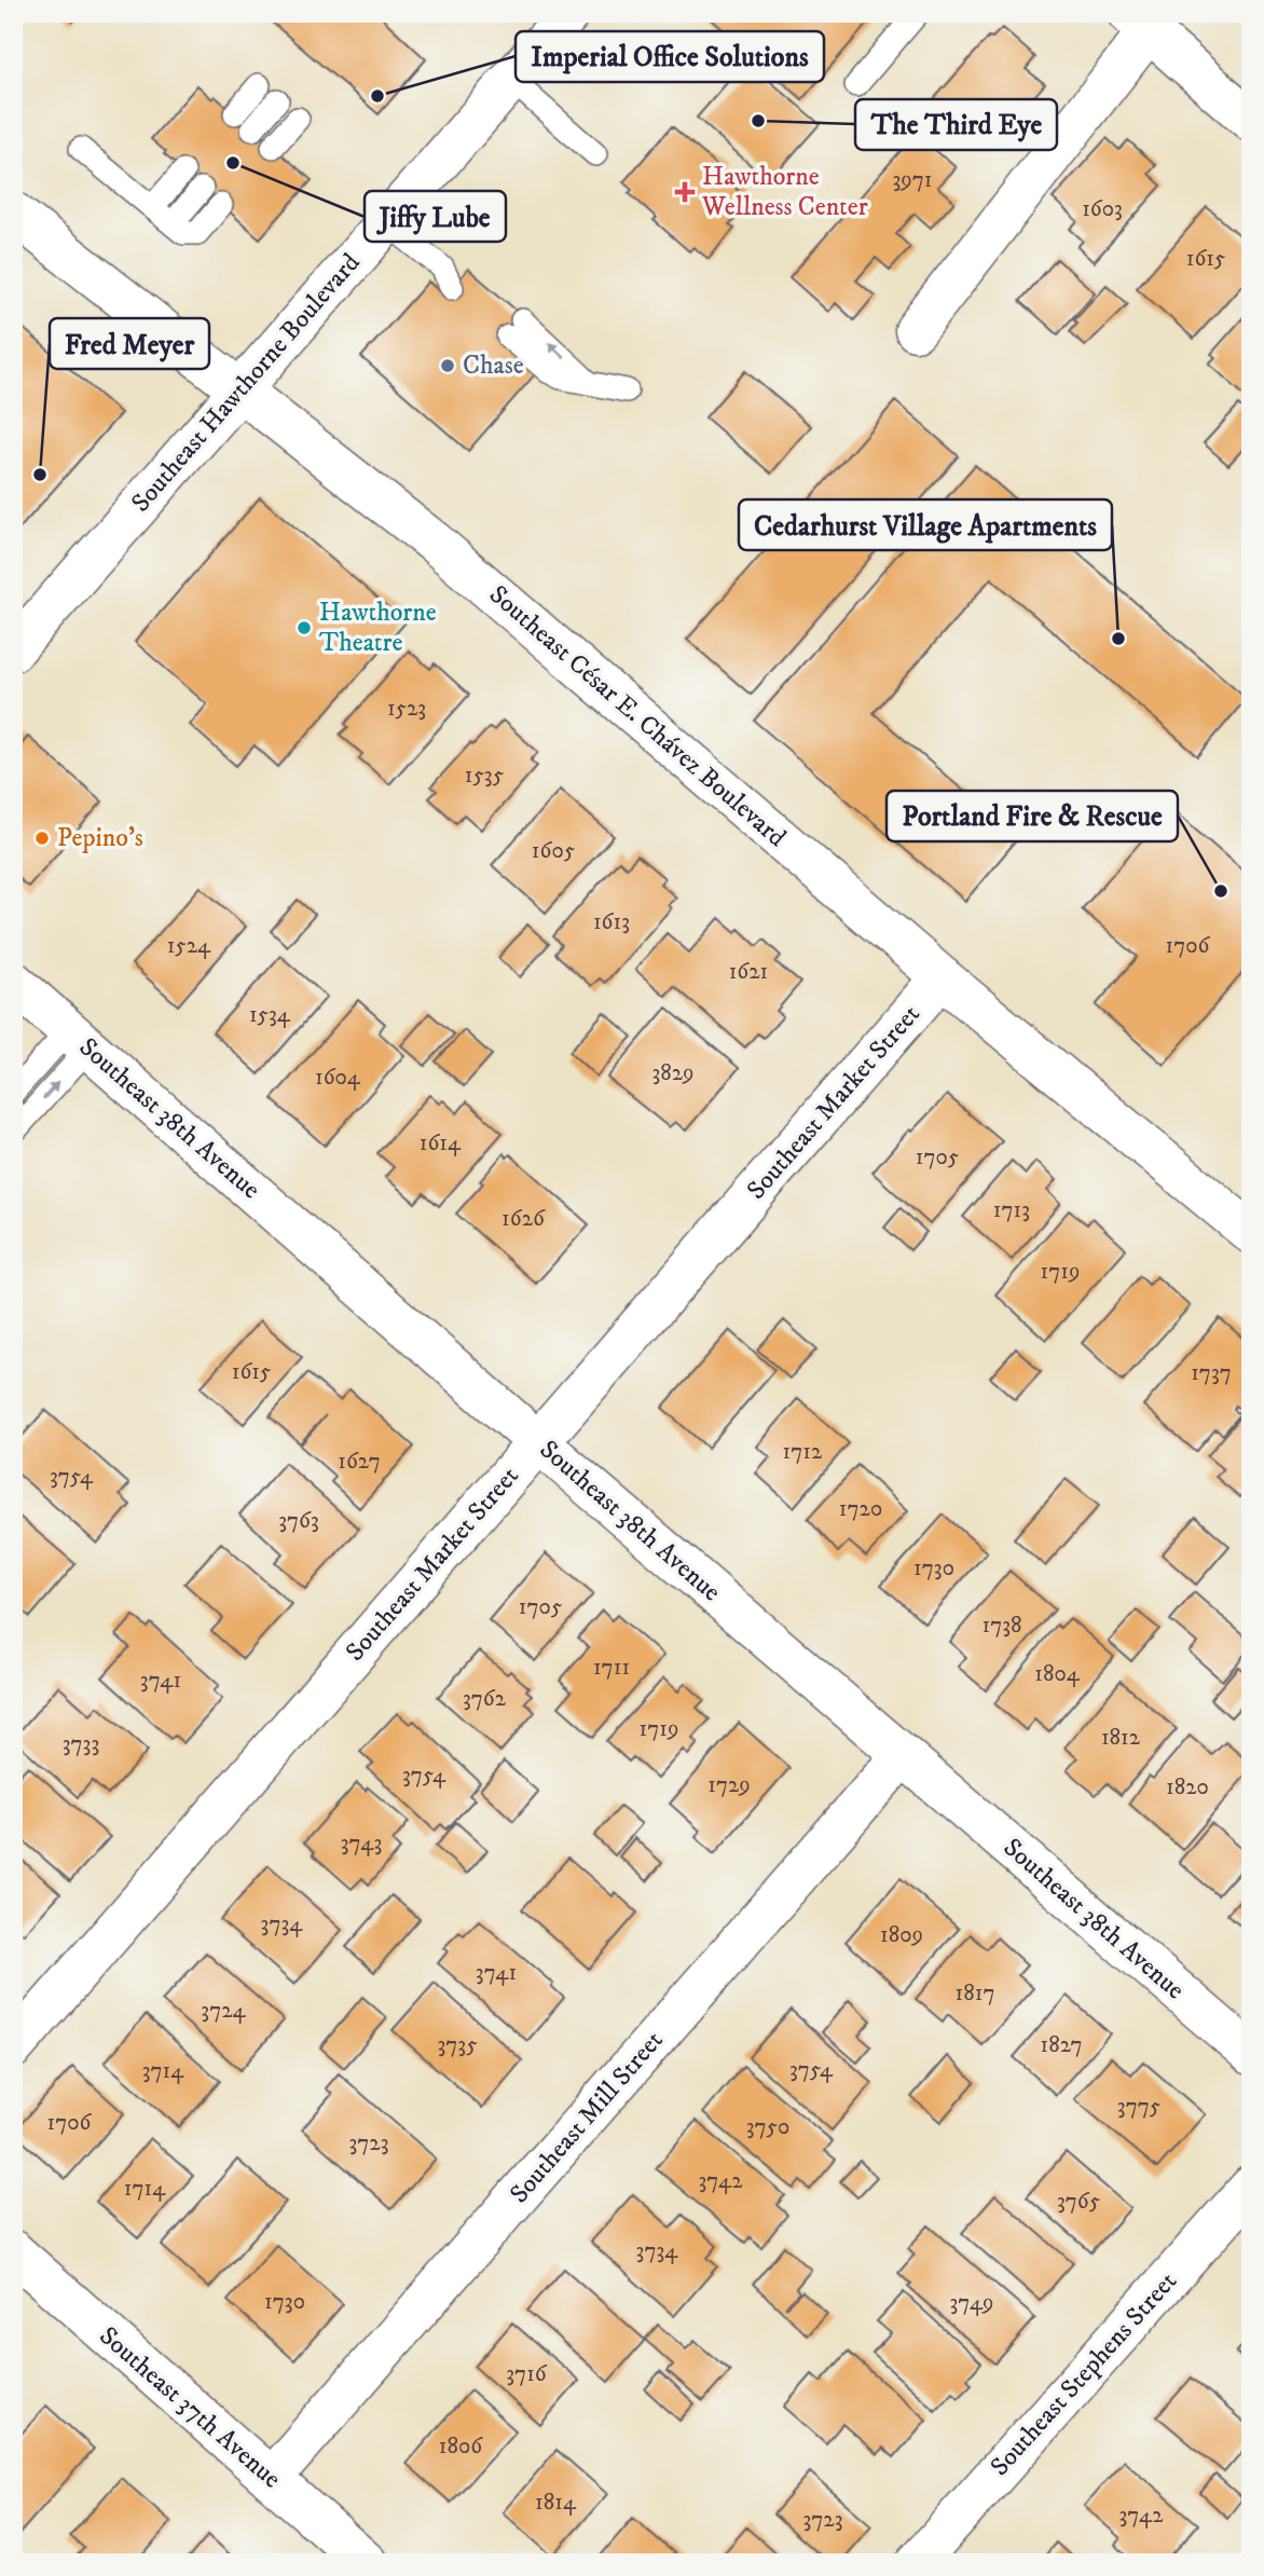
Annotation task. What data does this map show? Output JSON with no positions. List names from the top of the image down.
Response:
{
  "streets": {
    "street": [
      "Southeast Hawthorne Boulevard",
      "Southeast César E. Chávez Boulevard",
      "Southeast Market Street",
      "Southeast 38th Avenue",
      "Southeast Mill Street",
      "Southeast Stephens Street",
      "Southeast 37th Avenue"
    ]
  },
  "crossings": [
    ["Southeast Hawthorne Boulevard", "Southeast César E. Chávez Boulevard"],
    ["Southeast César E. Chávez Boulevard", "Southeast Market Street"],
    ["Southeast Market Street", "Southeast 38th Avenue"],
    ["Southeast 38th Avenue", "Southeast Mill Street"],
    ["Southeast Mill Street", "Southeast 37th Avenue"]
  ],
  "places": {
    "other": [
      "Imperial Office Solutions",
      "The Third Eye",
      "Jiffy Lube",
      "Chase",
      "Fred Meyer",
      "Hawthorne Theatre",
      "Cedarhurst Village Apartments",
      "Pepino's",
      "Portland Fire & Rescue"
    ],
    "health": ["Hawthorne Wellness Center"]
  },
  "house_numbers": [
    "3971",
    "1603",
    "1615",
    "1523",
    "1535",
    "1605",
    "1613",
    "1524",
    "1706",
    "1621",
    "1534",
    "3829",
    "1604",
    "1614",
    "1705",
    "1713",
    "1626",
    "1719",
    "1615",
    "1737",
    "1712",
    "1627",
    "3754",
    "1720",
    "3763",
    "1730",
    "1705",
    "1738",
    "1711",
    "1804",
    "3741",
    "3762",
    "1719",
    "1812",
    "3733",
    "3754",
    "1729",
    "1820",
    "3743",
    "3734",
    "1809",
    "3741",
    "1817",
    "3724",
    "3735",
    "1827",
    "3754",
    "3714",
    "3775",
    "1706",
    "3750",
    "3723",
    "3742",
    "1714",
    "3765",
    "3734",
    "1730",
    "3749",
    "3716",
    "1806",
    "1814",
    "3742",
    "3723"
  ]
}
